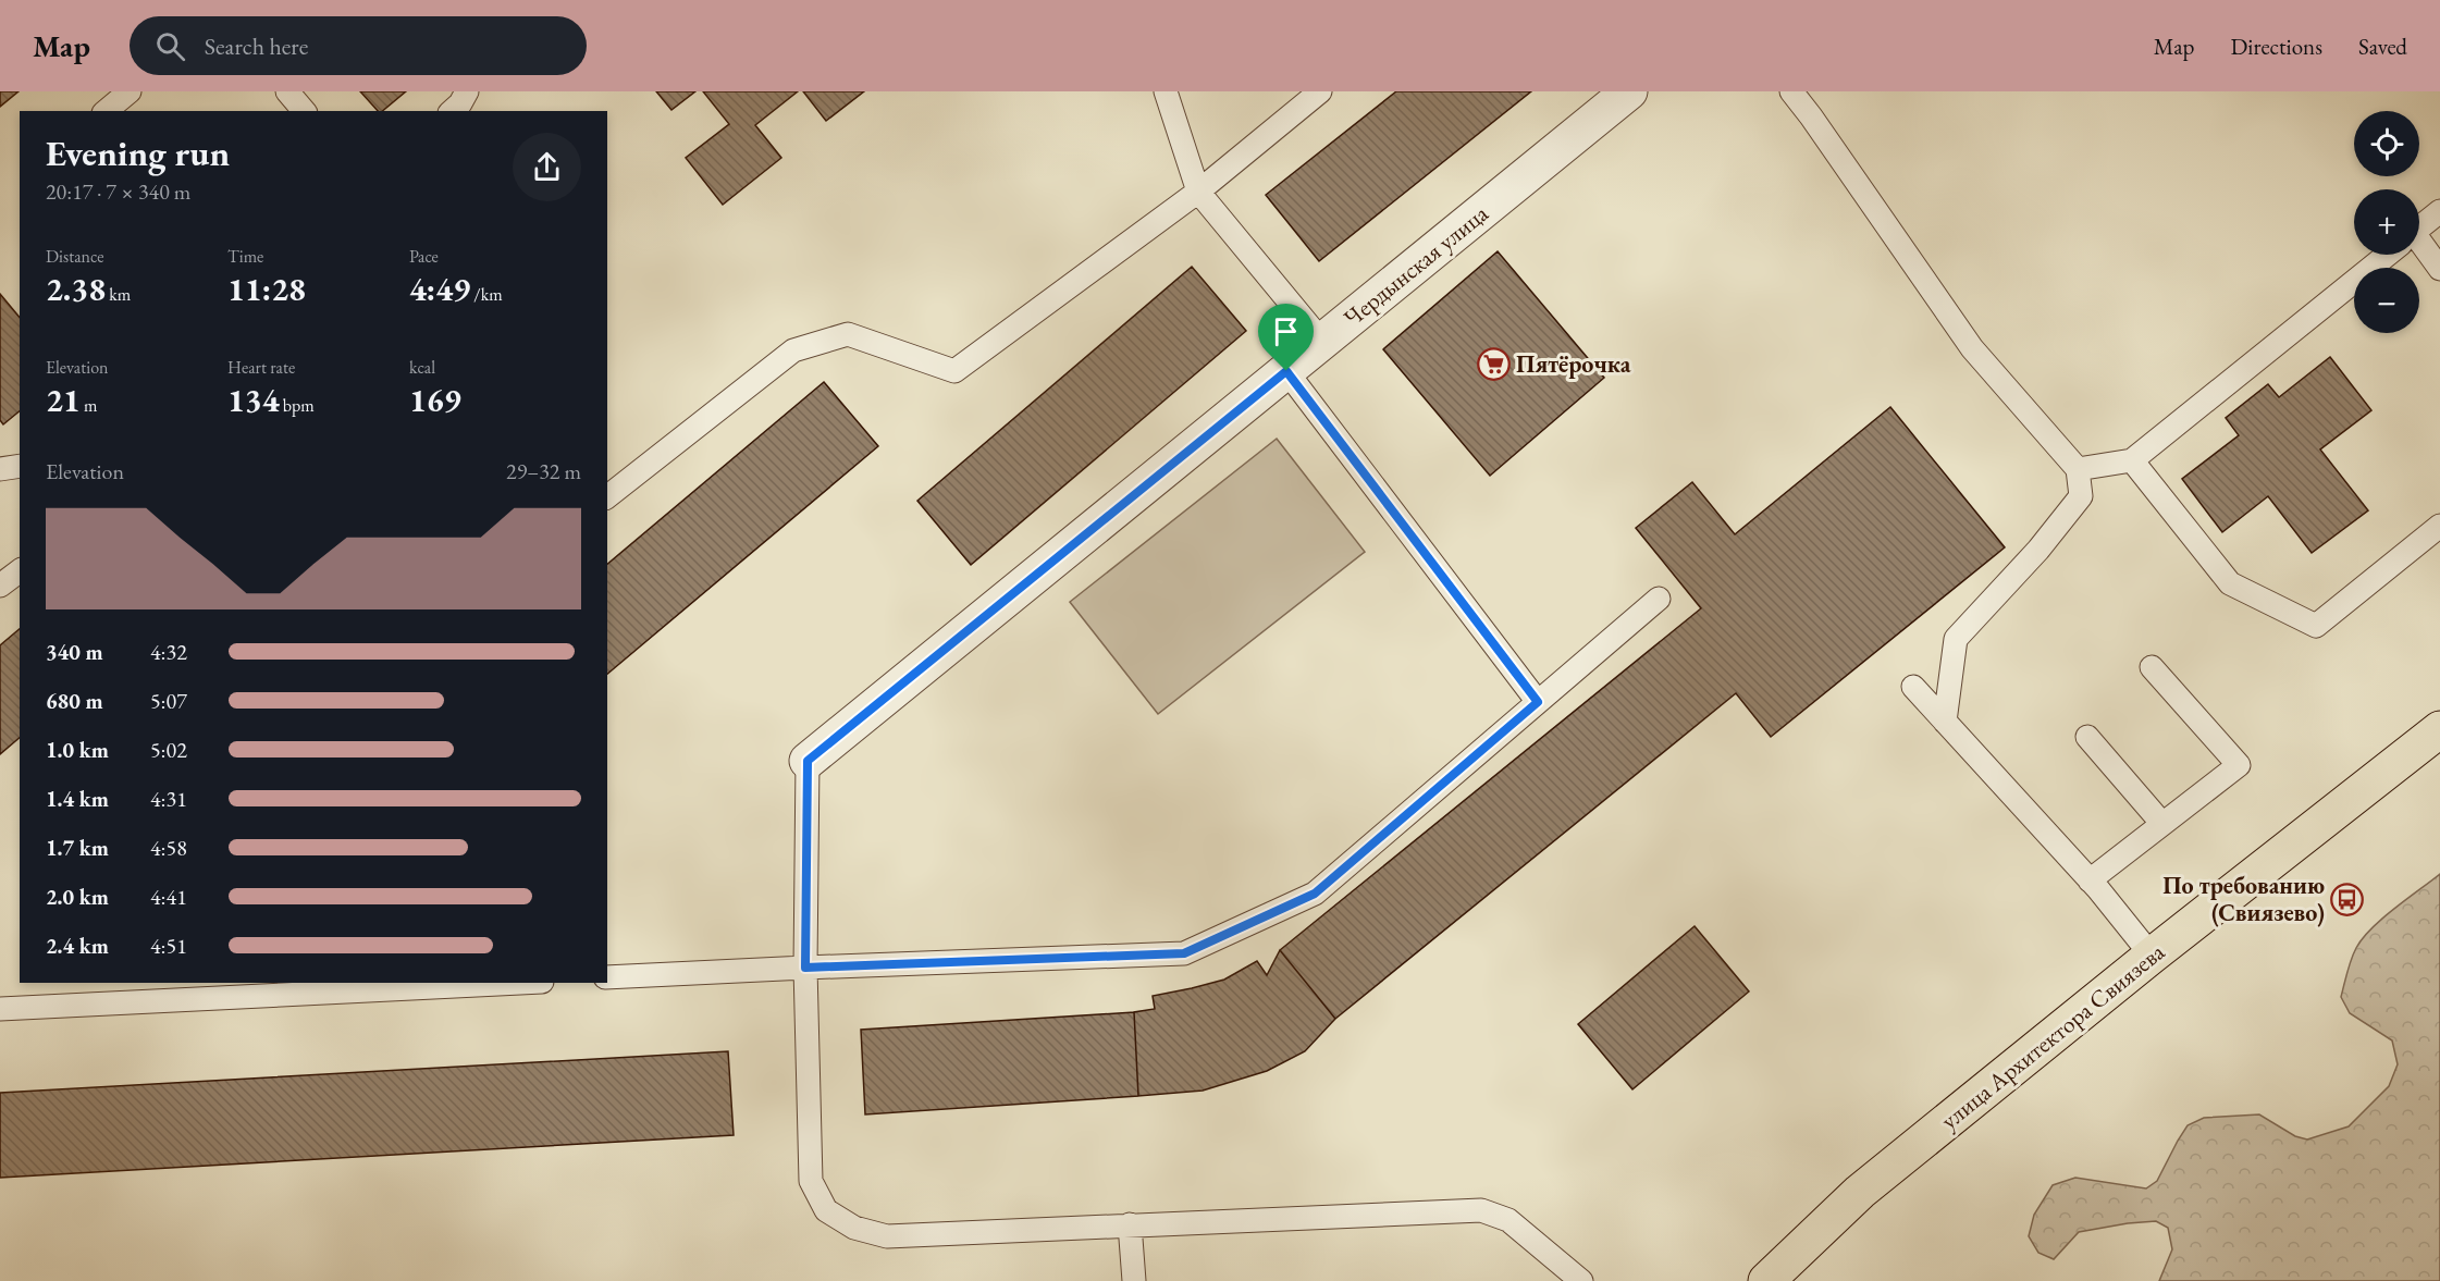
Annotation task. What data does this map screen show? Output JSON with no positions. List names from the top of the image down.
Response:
{
  "streets": {
    "main road": ["улица Архитектора Свиязева"],
    "street": ["Чердынская улица"]
  },
  "places": {
    "supermarket": ["Пятёрочка"],
    "bus stop": ["По требованию (Свиязево)"]
  },
  "page": {
    "header": "Map",
    "search": "Search here",
    "nav": ["Map", "Directions", "Saved"],
    "map_buttons": ["+", "−"],
    "heading": ["Evening run", "20:17 · 7 × 340 m"],
    "stats": [
      ["Distance", "2.38 km"],
      ["Time", "11:28"],
      ["Pace", "4:49 /km"],
      ["Elevation", "21 m"],
      ["Heart rate", "134 bpm"],
      ["kcal", "169"]
    ],
    "chart": ["Elevation", "29–32 m"],
    "list": [
      {
        "name": "340 m",
        "note": "4:32"
      },
      {
        "name": "680 m",
        "note": "5:07"
      },
      {
        "name": "1.0 km",
        "note": "5:02"
      },
      {
        "name": "1.4 km",
        "note": "4:31"
      },
      {
        "name": "1.7 km",
        "note": "4:58"
      },
      {
        "name": "2.0 km",
        "note": "4:41"
      },
      {
        "name": "2.4 km",
        "note": "4:51"
      }
    ]
  }
}
